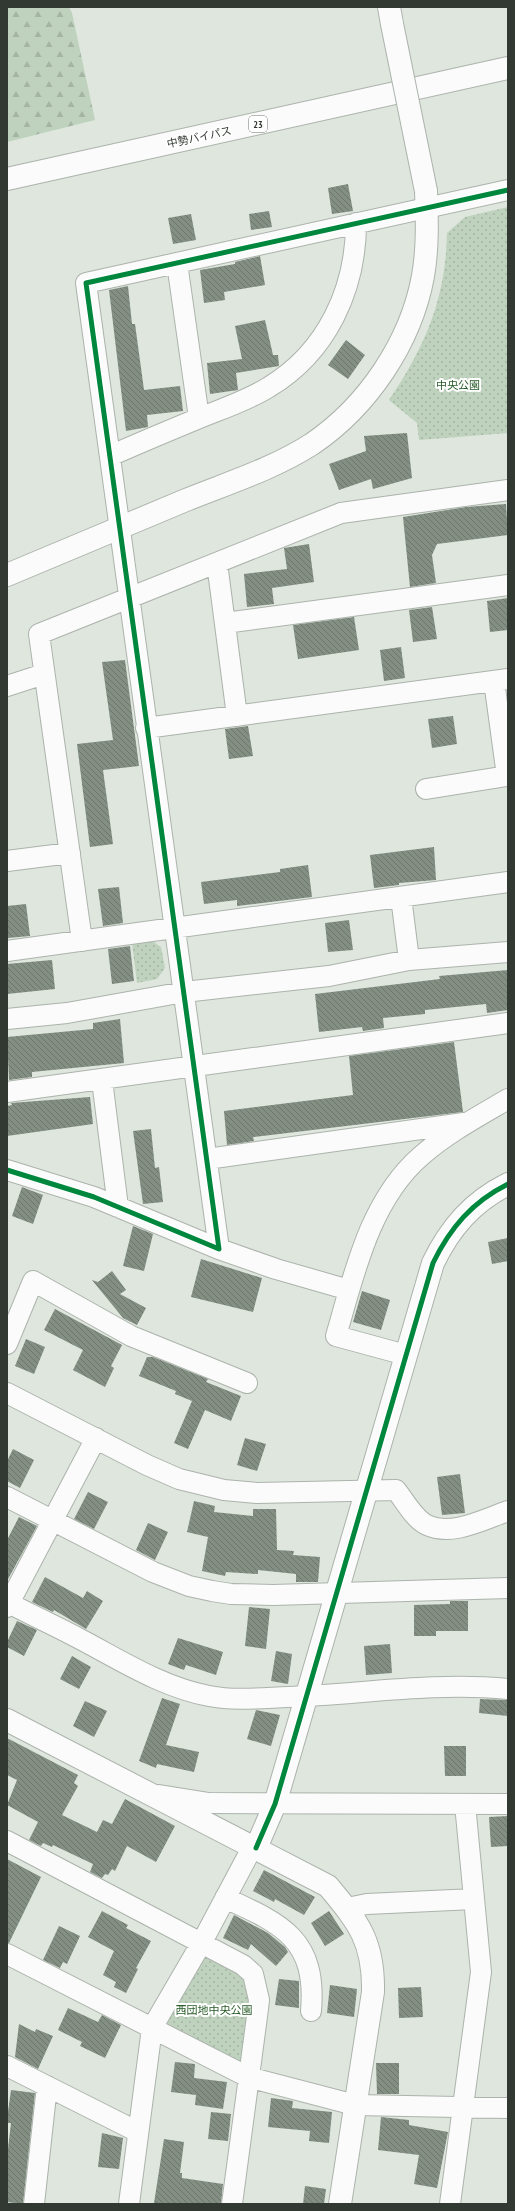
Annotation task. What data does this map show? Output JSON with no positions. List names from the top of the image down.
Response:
{
  "streets": {
    "main road": ["23", "中勢バイパス"]
  },
  "parks": ["中央公園", "西団地中央公園"]
}
